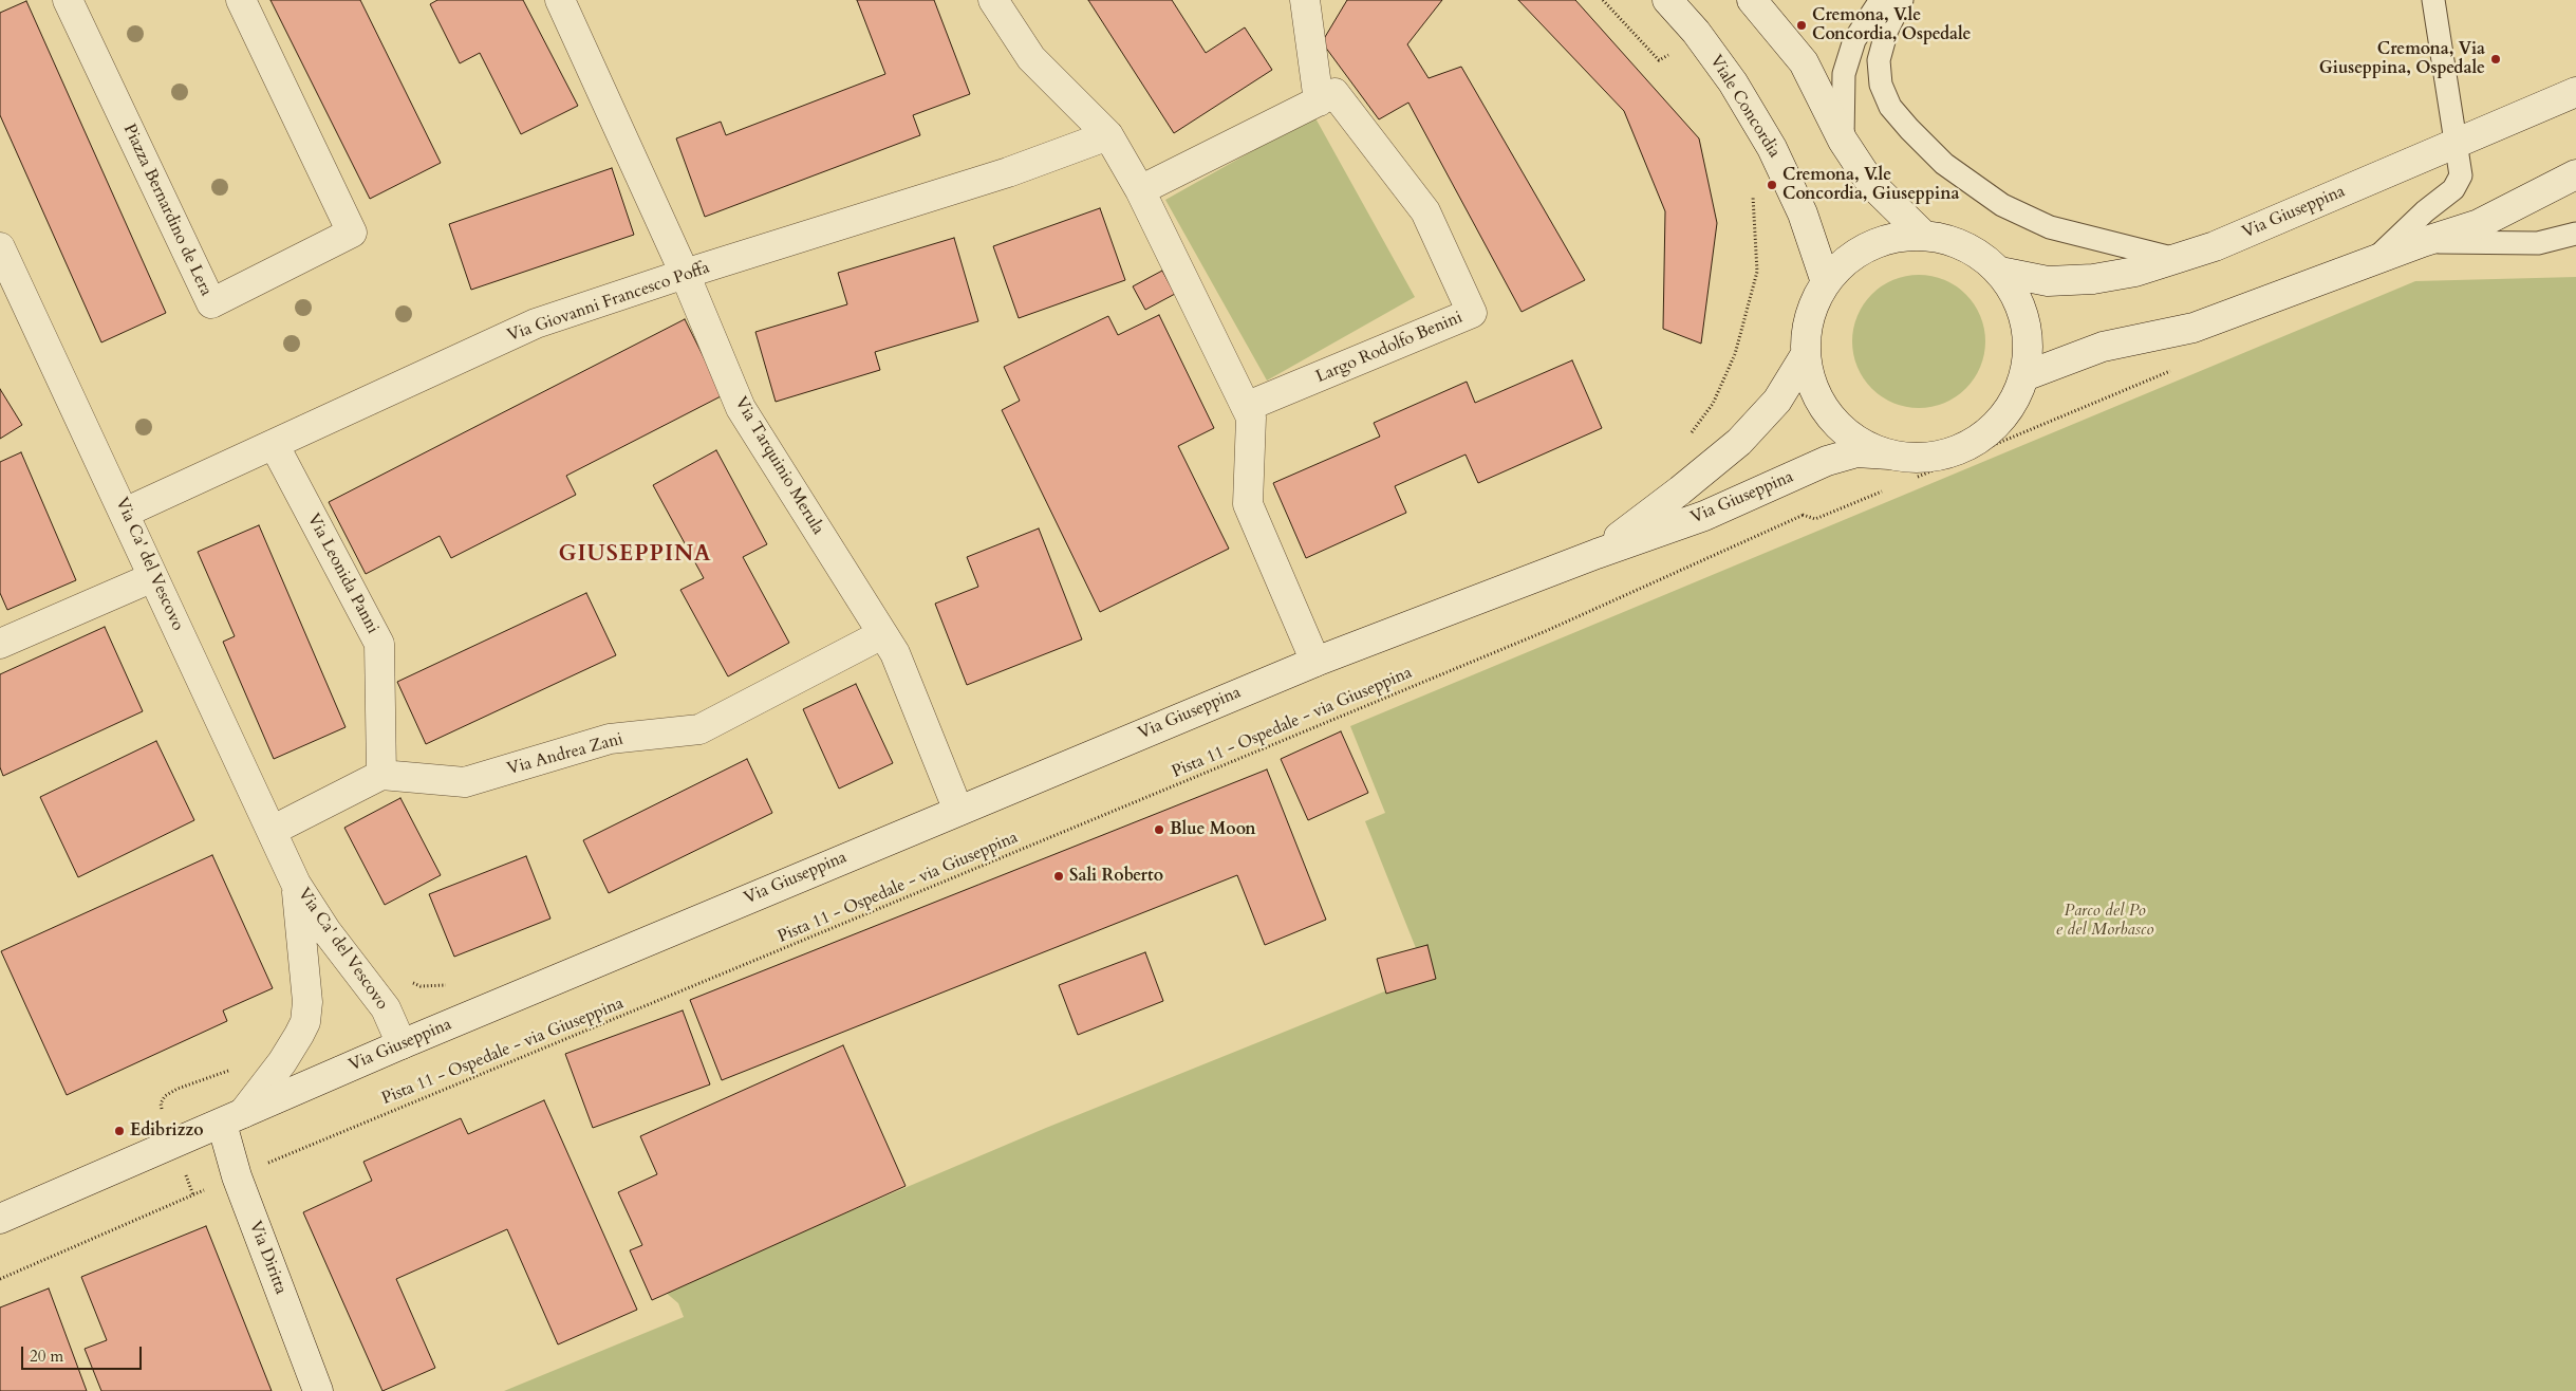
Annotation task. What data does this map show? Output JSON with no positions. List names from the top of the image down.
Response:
{
  "streets": {
    "street": [
      "Viale Concordia",
      "Piazza Bernardino de Lera",
      "Via Giuseppina",
      "Via Giovanni Francesco Poffa",
      "Largo Rodolfo Benini",
      "Via Tarquinio Merula",
      "Via Ca' del Vescovo",
      "Via Leonida Panni",
      "Via Andrea Zani",
      "Via Diritta"
    ],
    "path": ["Pista 11 - Ospedale - via Giuseppina"]
  },
  "crossings": [
    ["Viale Concordia", "Via Giuseppina"],
    ["Via Giuseppina", "Via Tarquinio Merula"],
    ["Via Giuseppina", "Via Ca' del Vescovo"],
    ["Via Giuseppina", "Via Diritta"],
    ["Via Giovanni Francesco Poffa", "Via Tarquinio Merula"],
    ["Via Giovanni Francesco Poffa", "Via Ca' del Vescovo"],
    ["Via Giovanni Francesco Poffa", "Via Leonida Panni"],
    ["Via Tarquinio Merula", "Via Andrea Zani"],
    ["Via Ca' del Vescovo", "Via Diritta"],
    ["Via Leonida Panni", "Via Andrea Zani"],
    ["Pista 11 - Ospedale - via Giuseppina", "Via Diritta"]
  ],
  "districts": ["GIUSEPPINA"],
  "parks": ["Parco del Po e del Morbasco"],
  "places": [
    "Cremona, V.le Concordia, Ospedale",
    "Cremona, Via Giuseppina, Ospedale",
    "Cremona, V.le Concordia, Giuseppina",
    "Blue Moon",
    "Sali Roberto",
    "Edibrizzo"
  ],
  "scale_bar": "20 m"
}
